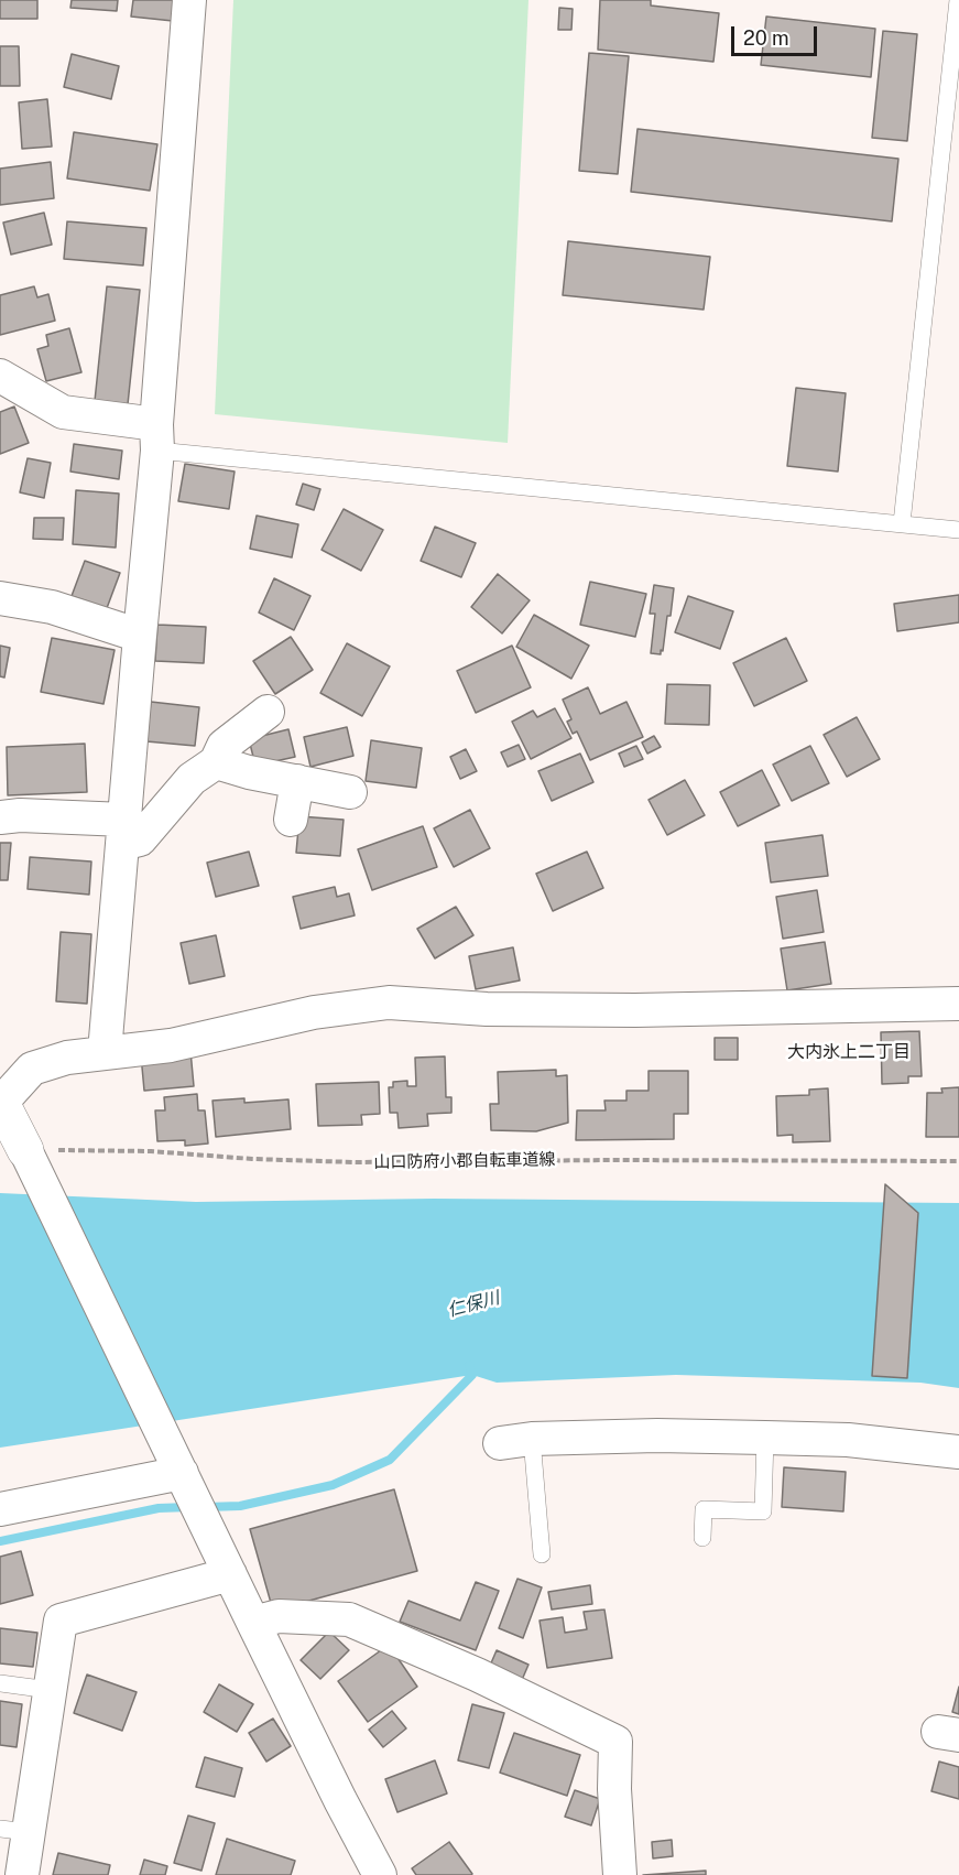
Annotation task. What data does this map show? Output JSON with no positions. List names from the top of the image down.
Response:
{
  "streets": {
    "path": ["山口防府小郡自転車道線"]
  },
  "districts": ["大内氷上二丁目"],
  "water": ["仁保川"],
  "scale_bar": "20 m"
}
